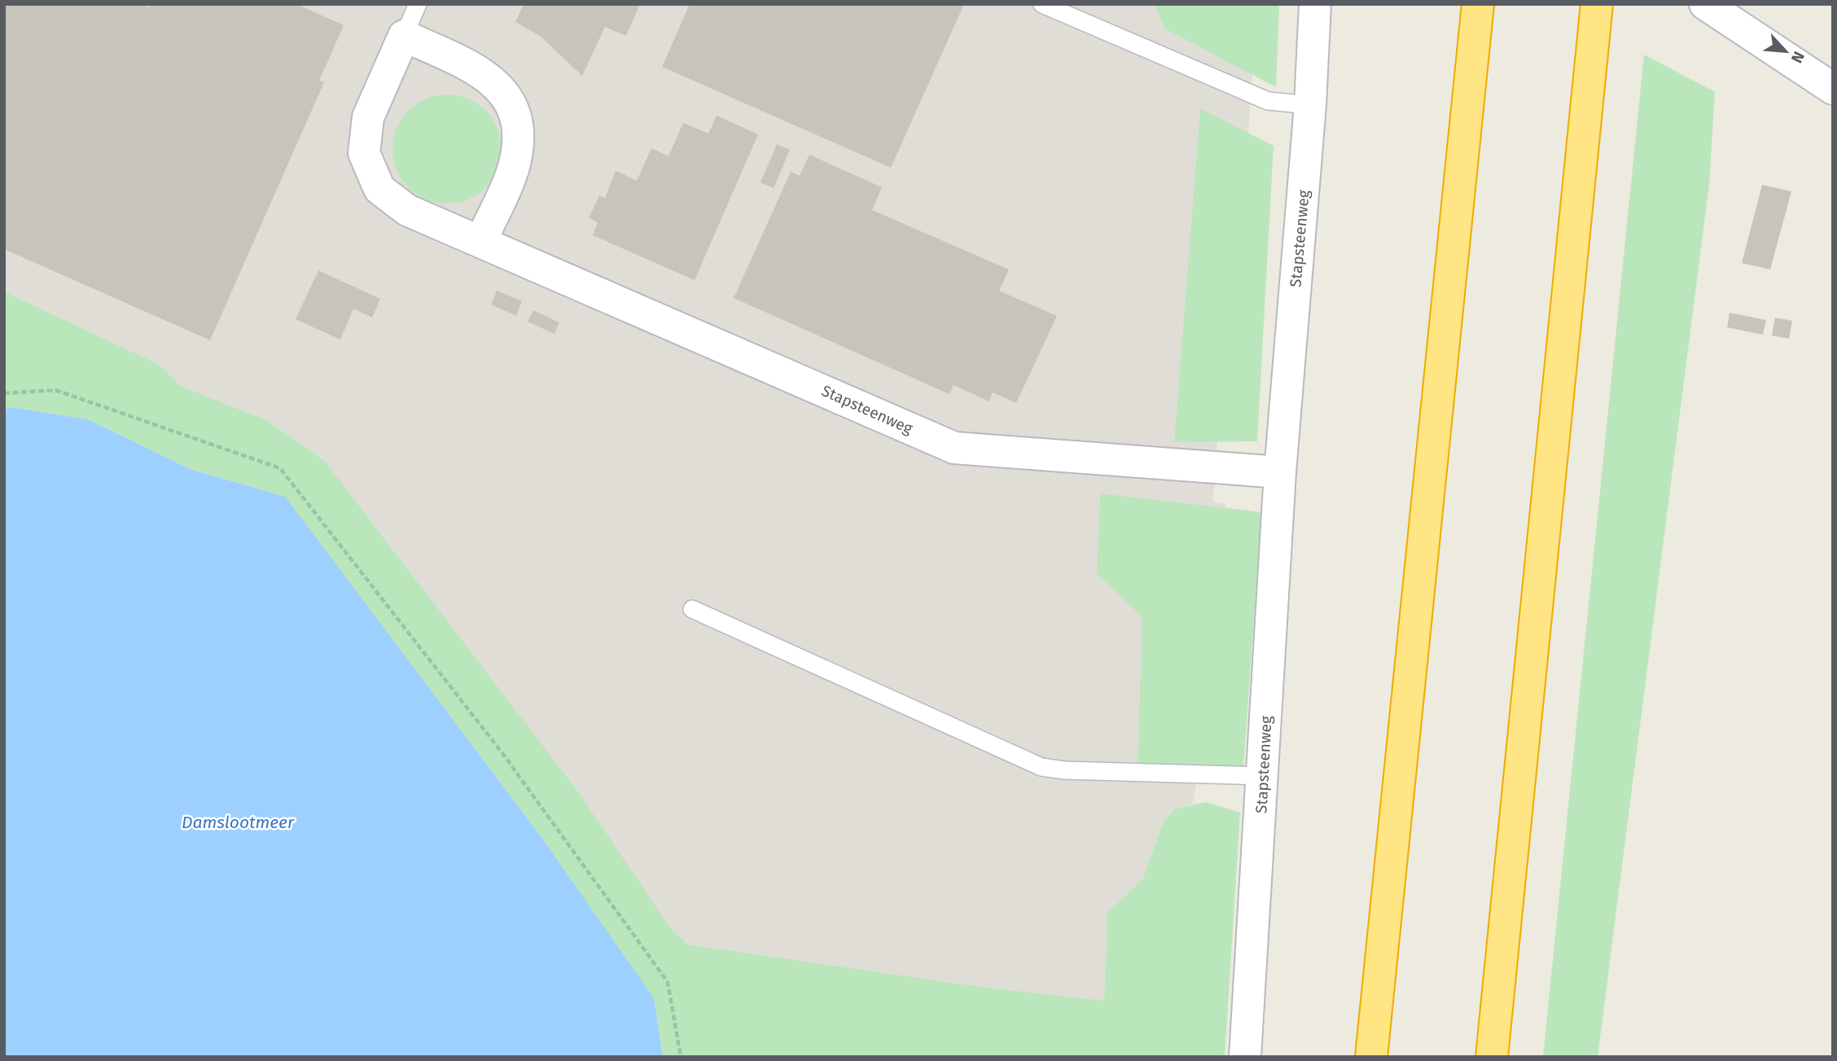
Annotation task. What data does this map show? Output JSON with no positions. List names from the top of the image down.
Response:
{
  "streets": {
    "street": ["Stapsteenweg"]
  },
  "water": ["Damslootmeer"],
  "north": "bottom right"
}
